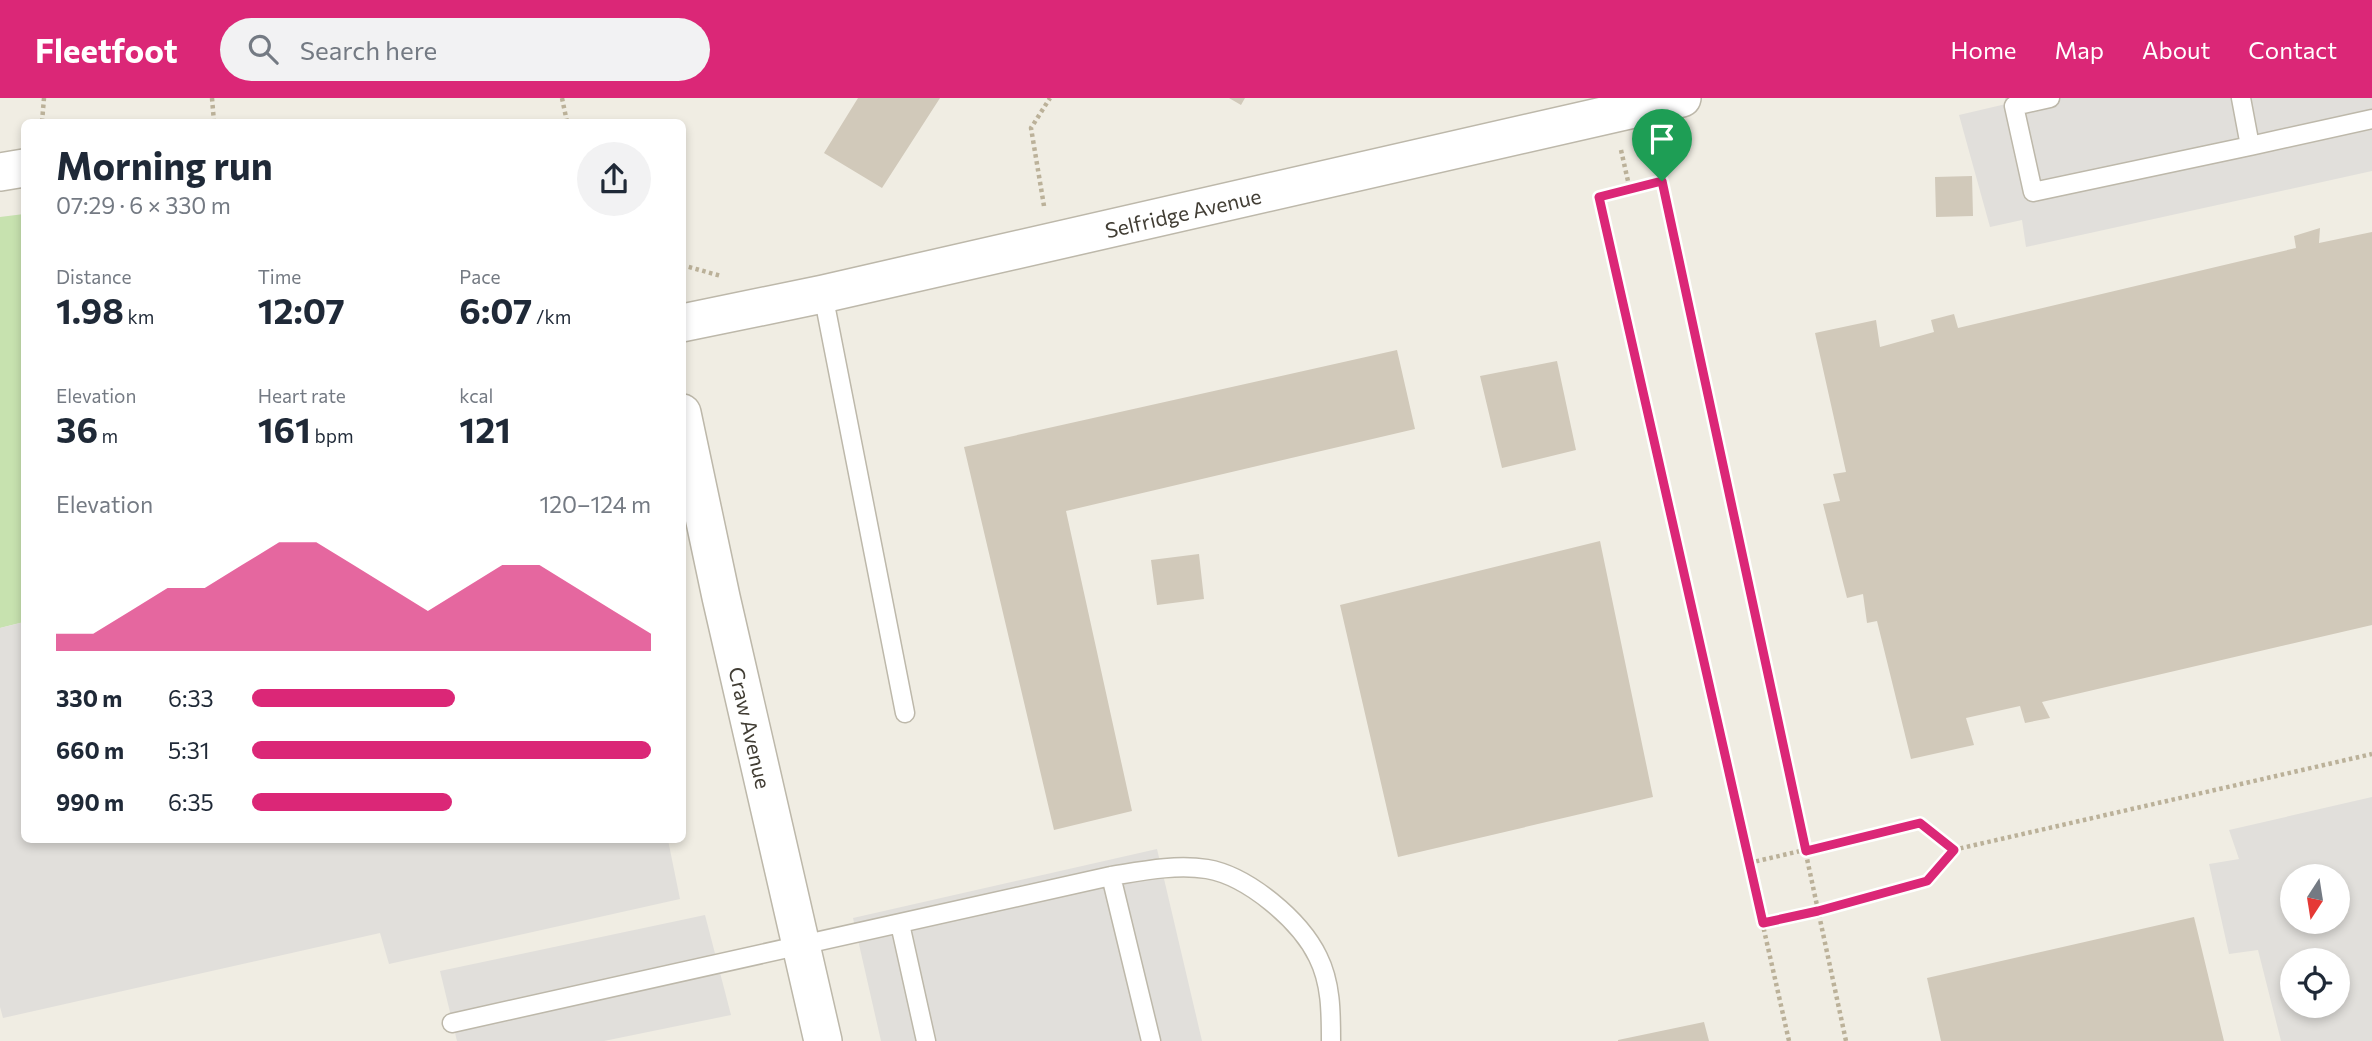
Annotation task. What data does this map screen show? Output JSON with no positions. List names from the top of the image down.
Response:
{
  "streets": {
    "street": ["Selfridge Avenue", "Craw Avenue"]
  },
  "north": "bottom",
  "page": {
    "header": "Fleetfoot",
    "search": "Search here",
    "nav": [
      "Home",
      "Map",
      "About",
      "Contact"
    ],
    "heading": ["Morning run", "07:29 · 6 × 330 m"],
    "stats": [
      ["Distance", "1.98 km"],
      ["Time", "12:07"],
      ["Pace", "6:07 /km"],
      ["Elevation", "36 m"],
      ["Heart rate", "161 bpm"],
      ["kcal", "121"]
    ],
    "chart": ["Elevation", "120–124 m"],
    "list": [
      {
        "name": "330 m",
        "note": "6:33"
      },
      {
        "name": "660 m",
        "note": "5:31"
      },
      {
        "name": "990 m",
        "note": "6:35"
      }
    ]
  }
}
